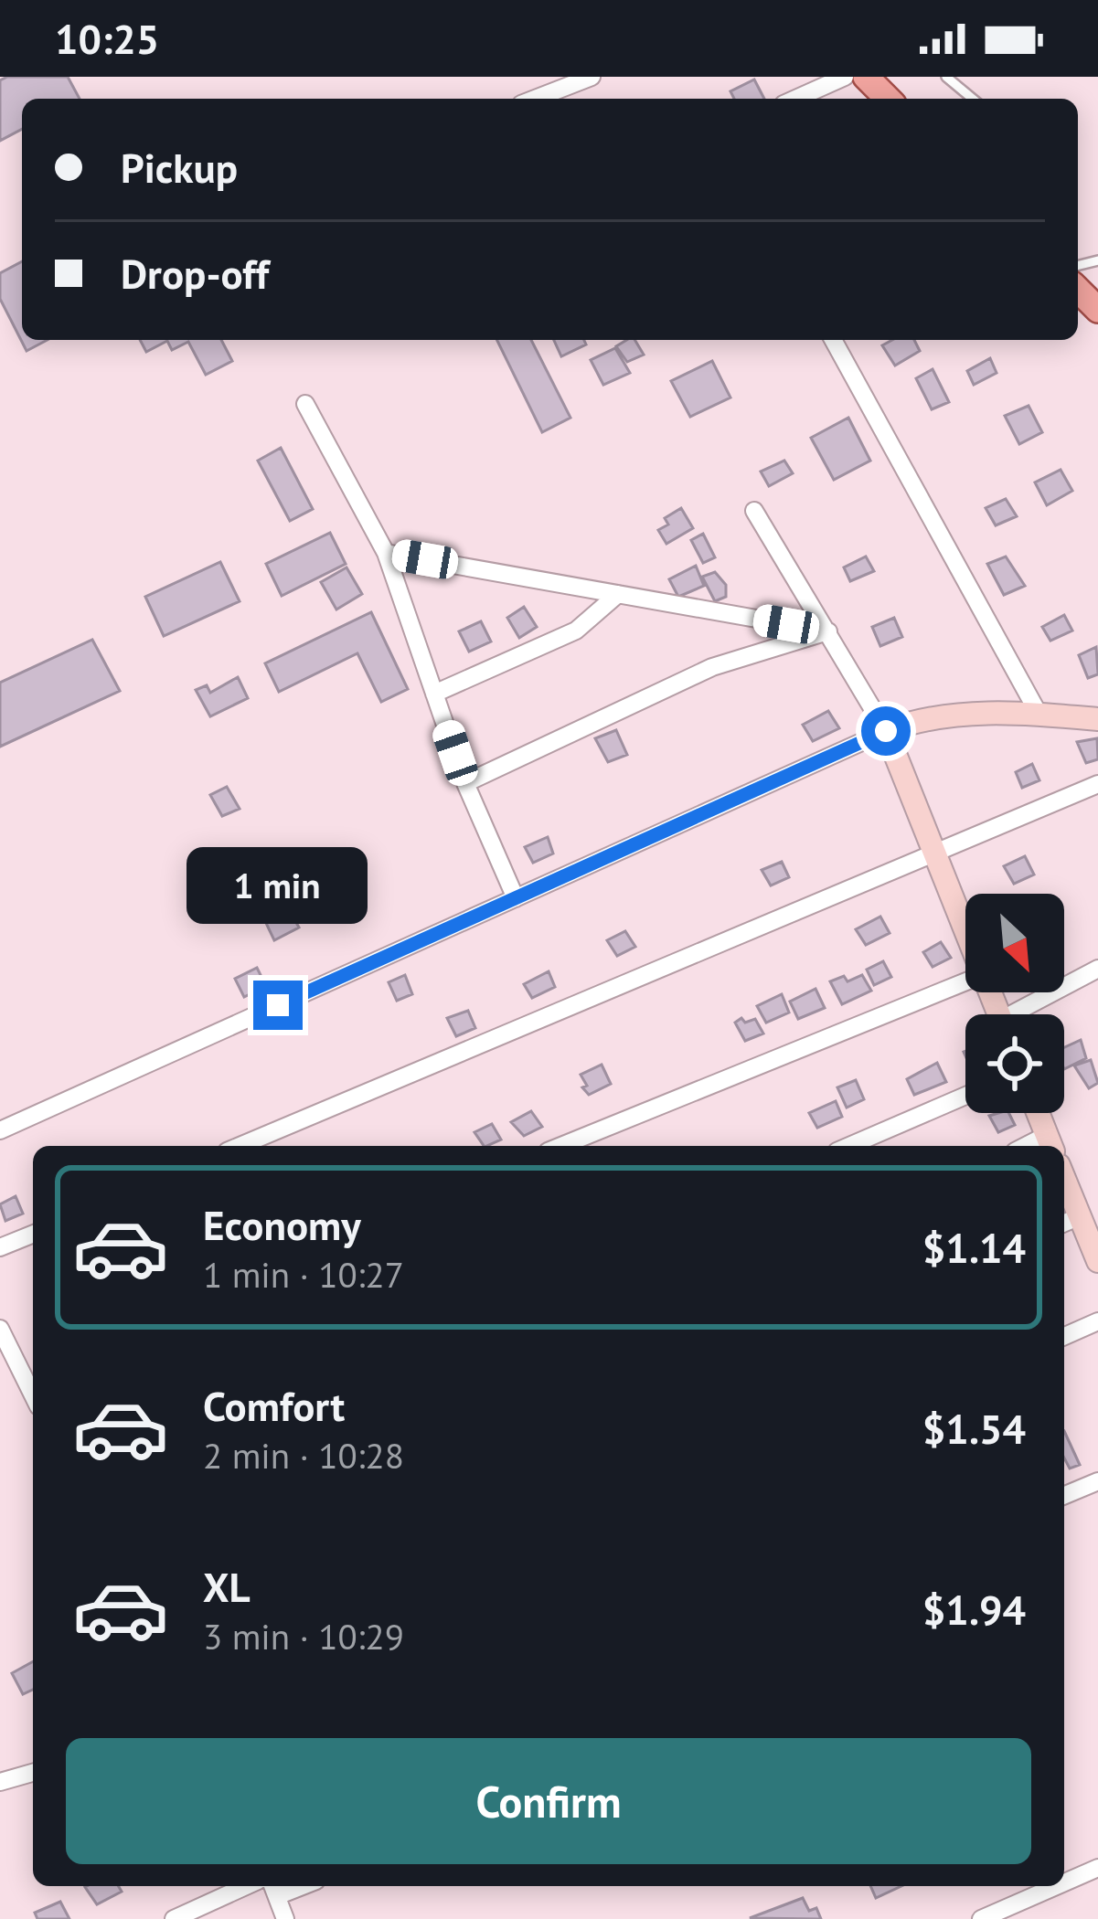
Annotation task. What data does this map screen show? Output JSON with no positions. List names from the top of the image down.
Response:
{
  "north": "bottom right",
  "page": {
    "status": "10:25",
    "banner": ["Pickup", "Drop-off"],
    "bubble": "1 min",
    "list": [
      {
        "name": "Economy",
        "note": "1 min · 10:27",
        "value": "$1.14"
      },
      {
        "name": "Comfort",
        "note": "2 min · 10:28",
        "value": "$1.54"
      },
      {
        "name": "XL",
        "note": "3 min · 10:29",
        "value": "$1.94"
      }
    ],
    "buttons": "Confirm"
  }
}
